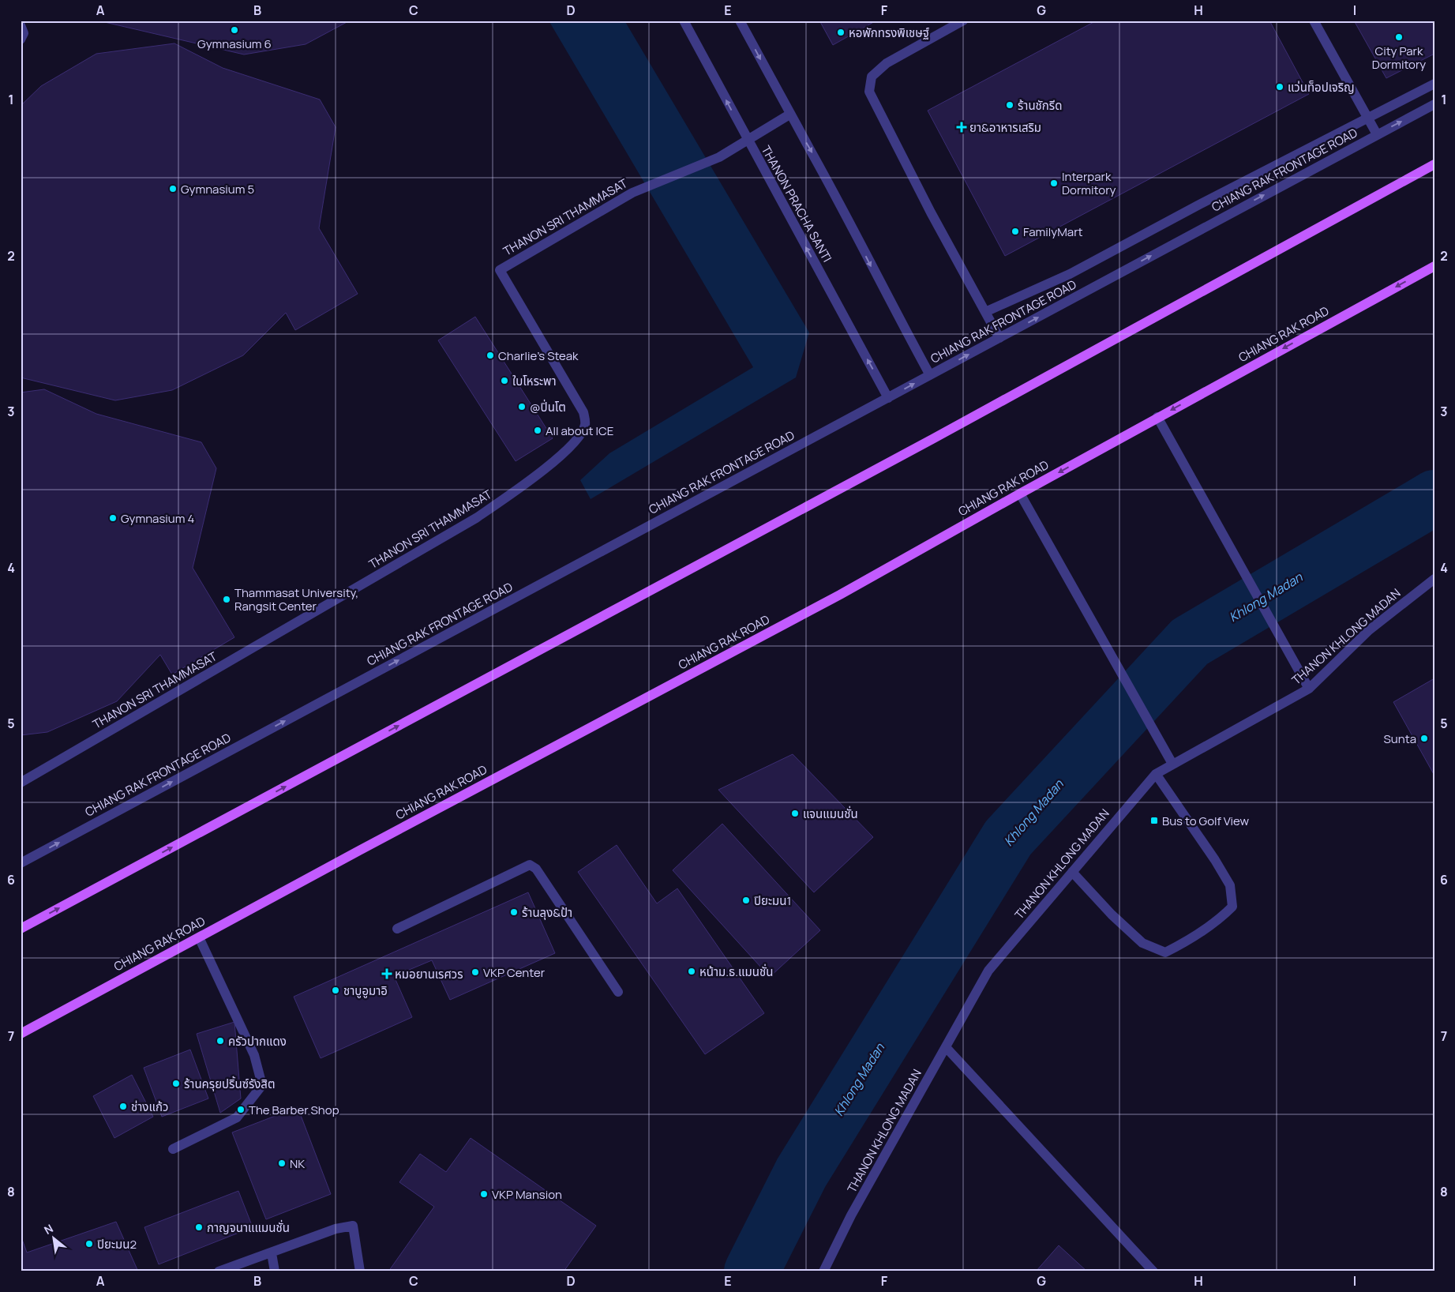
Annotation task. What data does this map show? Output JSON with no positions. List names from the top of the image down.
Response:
{
  "streets": {
    "main road": ["CHIANG RAK ROAD"],
    "street": [
      "CHIANG RAK FRONTAGE ROAD",
      "THANON PRACHA SANTI",
      "THANON SRI THAMMASAT",
      "THANON KHLONG MADAN"
    ]
  },
  "crossings": [
    ["CHIANG RAK FRONTAGE ROAD", "THANON PRACHA SANTI"],
    ["THANON PRACHA SANTI", "THANON SRI THAMMASAT"]
  ],
  "water": ["Khlong Madan"],
  "places": {
    "other": [
      "Gymnasium 6",
      "หอพักทรงพิเชษฐ์",
      "City Park Dormitory",
      "แว่นท็อปเจริญ",
      "ร้านชักรีด",
      "Interpark Dormitory",
      "Gymnasium 5",
      "FamilyMart",
      "Charlie's Steak",
      "ใบโหระพา",
      "@ปิ่นโต",
      "All about ICE",
      "Gymnasium 4",
      "Thammasat University, Rangsit Center",
      "Sunta",
      "แจนแมนชั่น",
      "ปิยะมน1",
      "ร้านลุง&ป้า",
      "หน้าม.ธ.แมนชั่น",
      "VKP Center",
      "ชาบูอูมาอิ",
      "ครัวปากแดง",
      "ร้านครุยปริ้นซ์รังสิต",
      "ช่างแก้ว",
      "The Barber Shop",
      "NK",
      "VKP Mansion",
      "กาญจนาแแมนชั่น",
      "ปิยะมน2"
    ],
    "health": ["ยา&อาหารเสริม", "หมอยานเรศวร"],
    "transit": ["Bus to Golf View"]
  },
  "north": "top left",
  "grid": {
    "columns": [
      "A",
      "B",
      "C",
      "D",
      "E",
      "F",
      "G",
      "H",
      "I"
    ],
    "rows": [
      "1",
      "2",
      "3",
      "4",
      "5",
      "6",
      "7",
      "8"
    ]
  }
}
